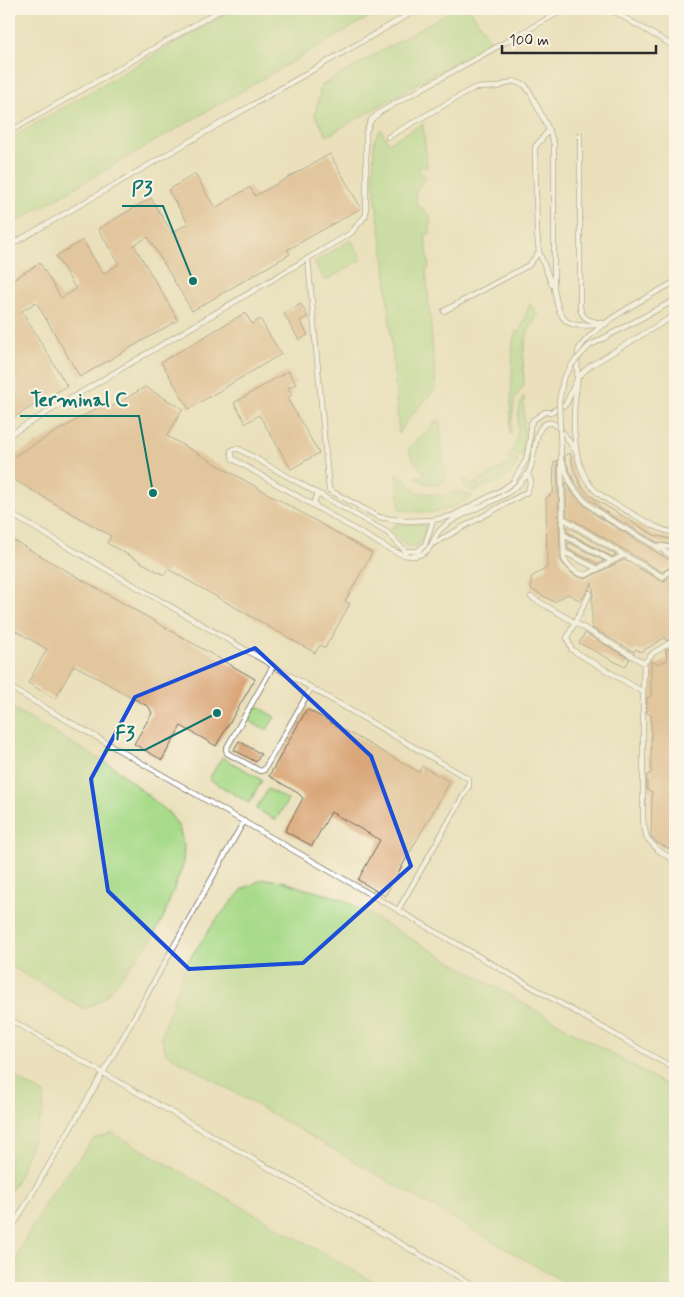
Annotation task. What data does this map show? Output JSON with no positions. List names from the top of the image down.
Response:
{
  "places": ["P3", "Terminal C", "F3"],
  "scale_bar": "100 m"
}
